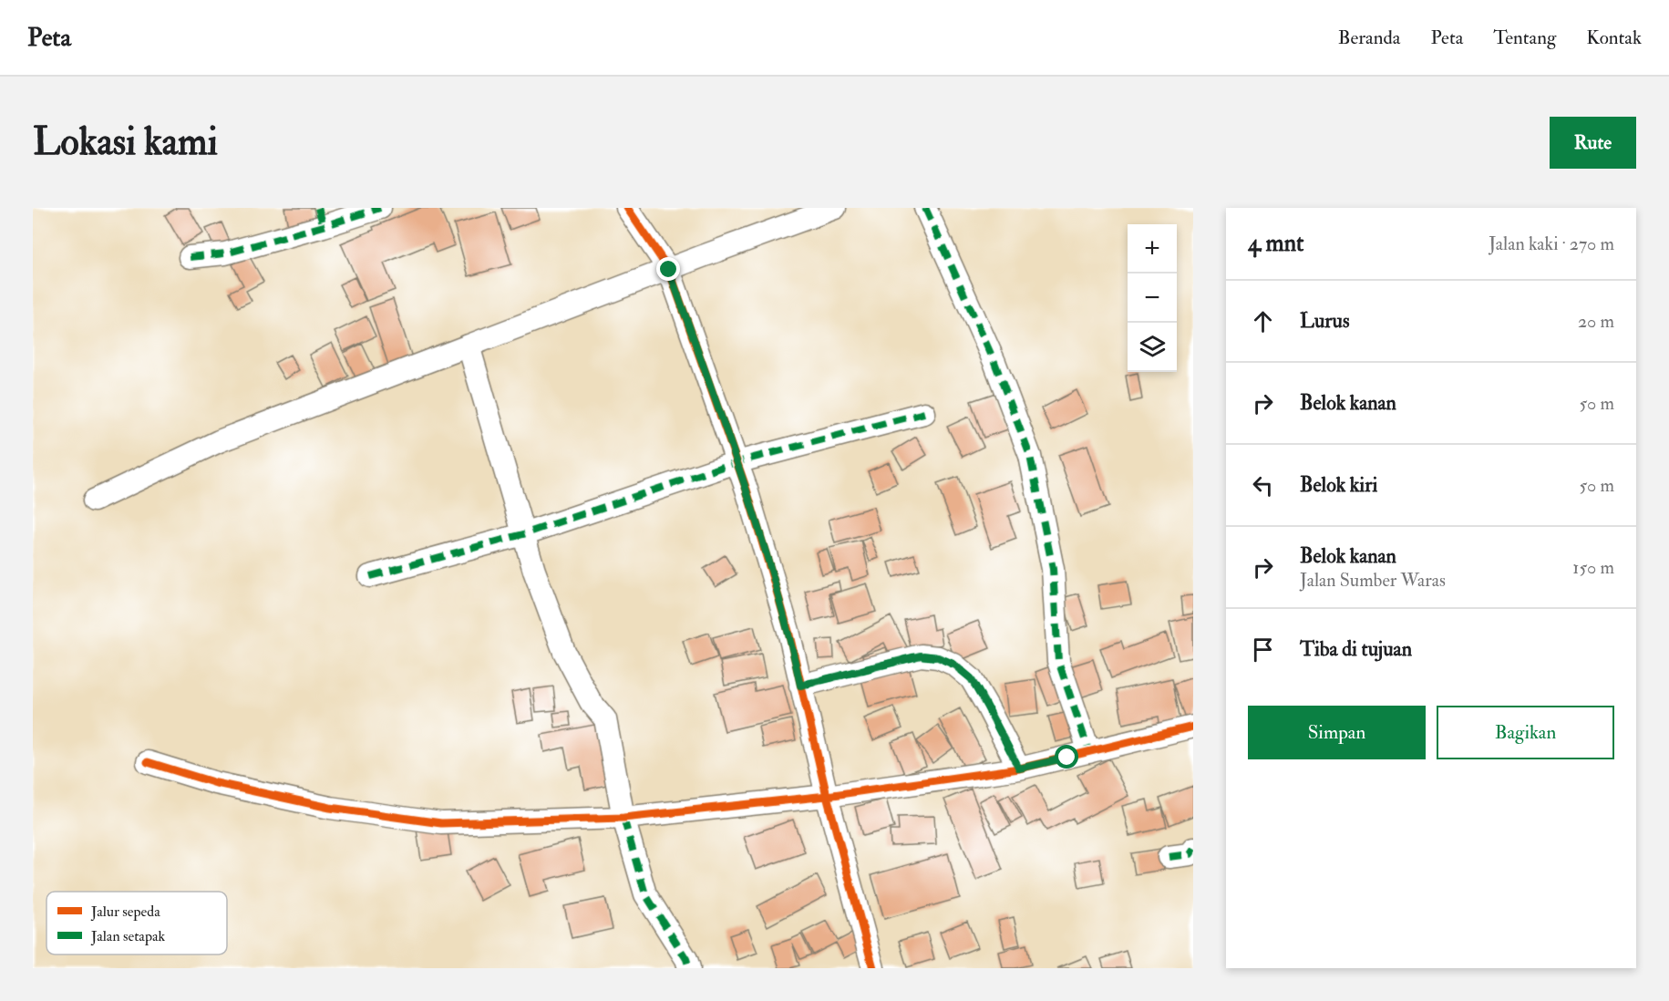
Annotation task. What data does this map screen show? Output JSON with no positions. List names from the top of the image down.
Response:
{
  "legend": ["Jalur sepeda", "Jalan setapak"],
  "page": {
    "header": "Peta",
    "nav": [
      "Beranda",
      "Peta",
      "Tentang",
      "Kontak"
    ],
    "buttons": [
      "Rute",
      ["Simpan", "Bagikan"]
    ],
    "title": "Lokasi kami",
    "heading": ["4 mnt", "Jalan kaki · 270 m"],
    "map_buttons": ["+", "−"],
    "list": [
      ["Lurus", "20 m"],
      ["Belok kanan", "50 m"],
      ["Belok kiri", "50 m"],
      ["Belok kanan", "Jalan Sumber Waras", "150 m"],
      "Tiba di tujuan"
    ]
  }
}
